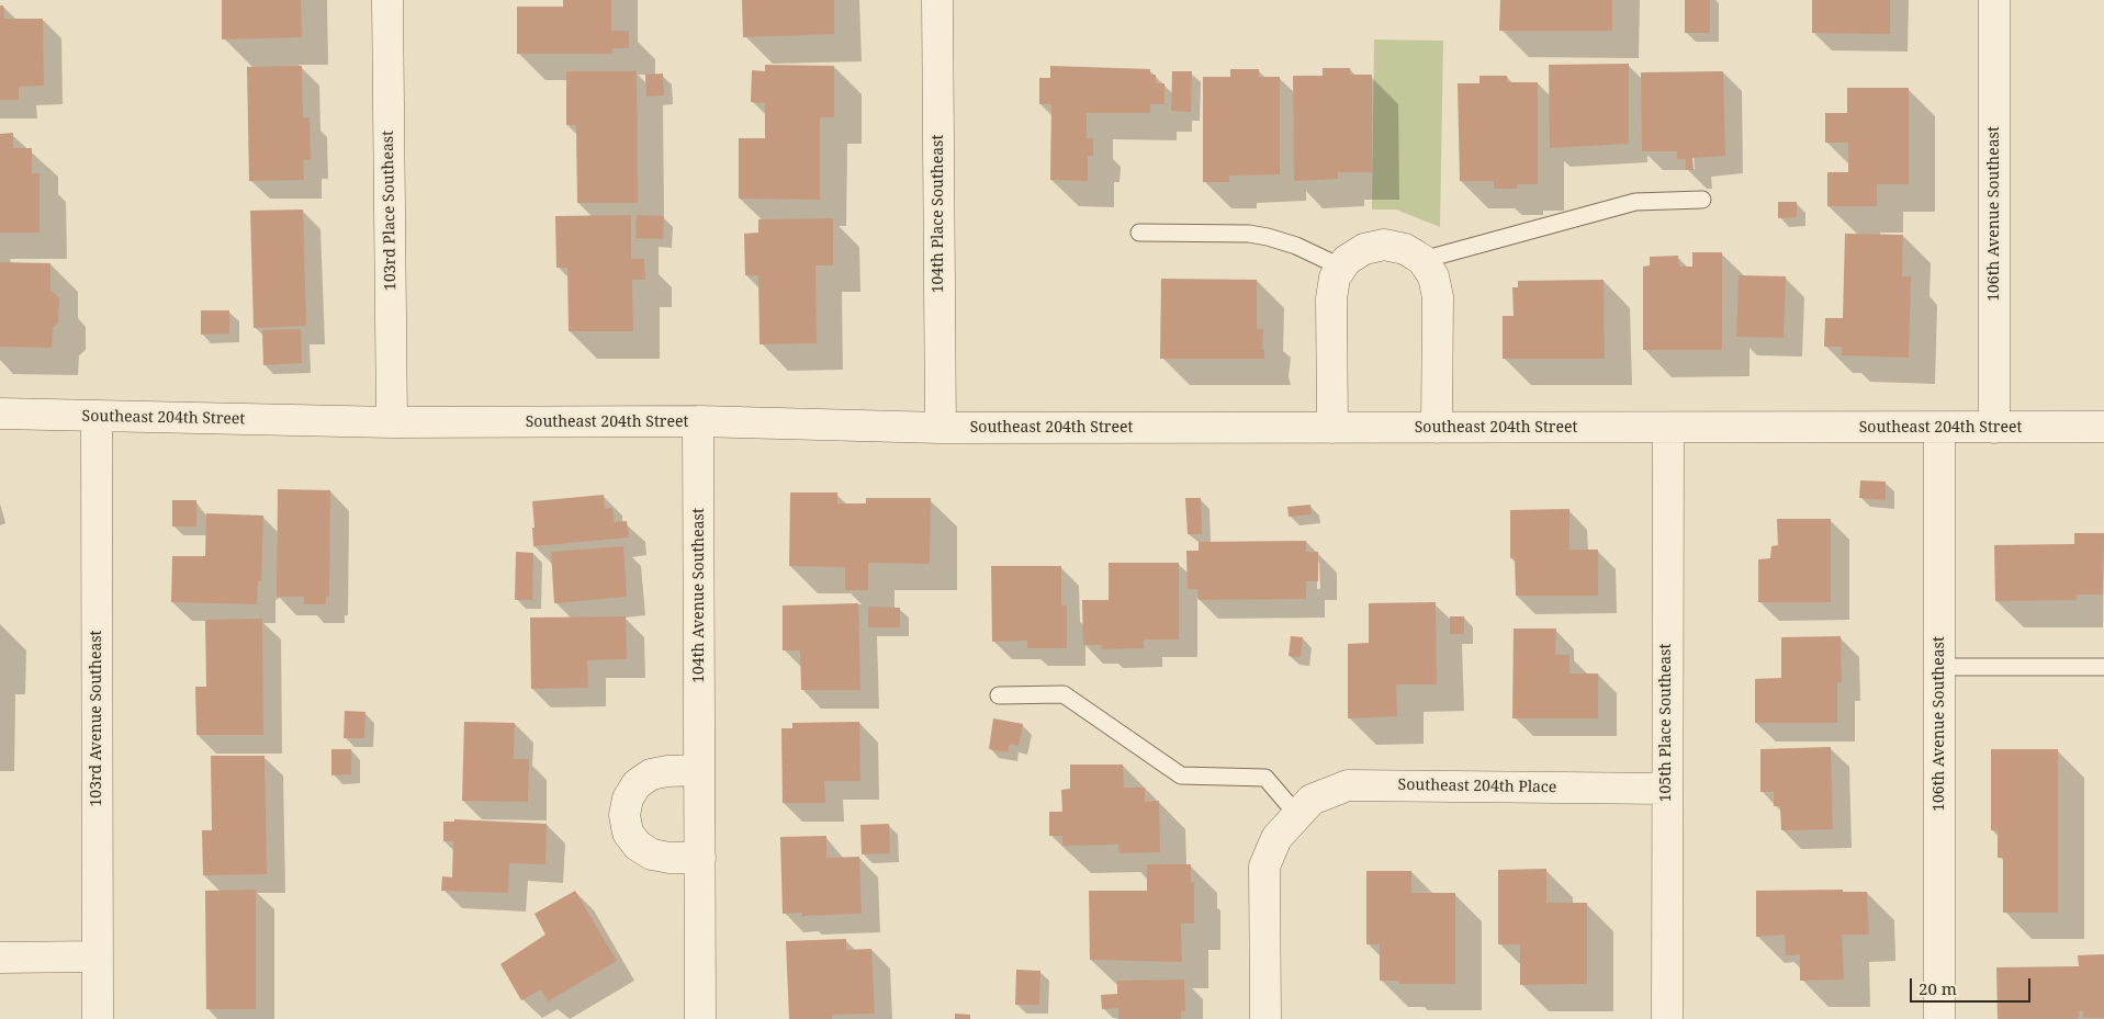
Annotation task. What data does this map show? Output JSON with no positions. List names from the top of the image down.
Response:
{
  "streets": {
    "street": [
      "103rd Place Southeast",
      "104th Place Southeast",
      "106th Avenue Southeast",
      "Southeast 204th Street",
      "104th Avenue Southeast",
      "103rd Avenue Southeast",
      "105th Place Southeast",
      "Southeast 204th Place"
    ]
  },
  "crossings": [
    ["103rd Place Southeast", "Southeast 204th Street"],
    ["104th Place Southeast", "Southeast 204th Street"],
    ["106th Avenue Southeast", "Southeast 204th Street"],
    ["Southeast 204th Street", "104th Avenue Southeast"],
    ["Southeast 204th Street", "103rd Avenue Southeast"],
    ["Southeast 204th Street", "105th Place Southeast"],
    ["105th Place Southeast", "Southeast 204th Place"]
  ],
  "scale_bar": "20 m"
}
